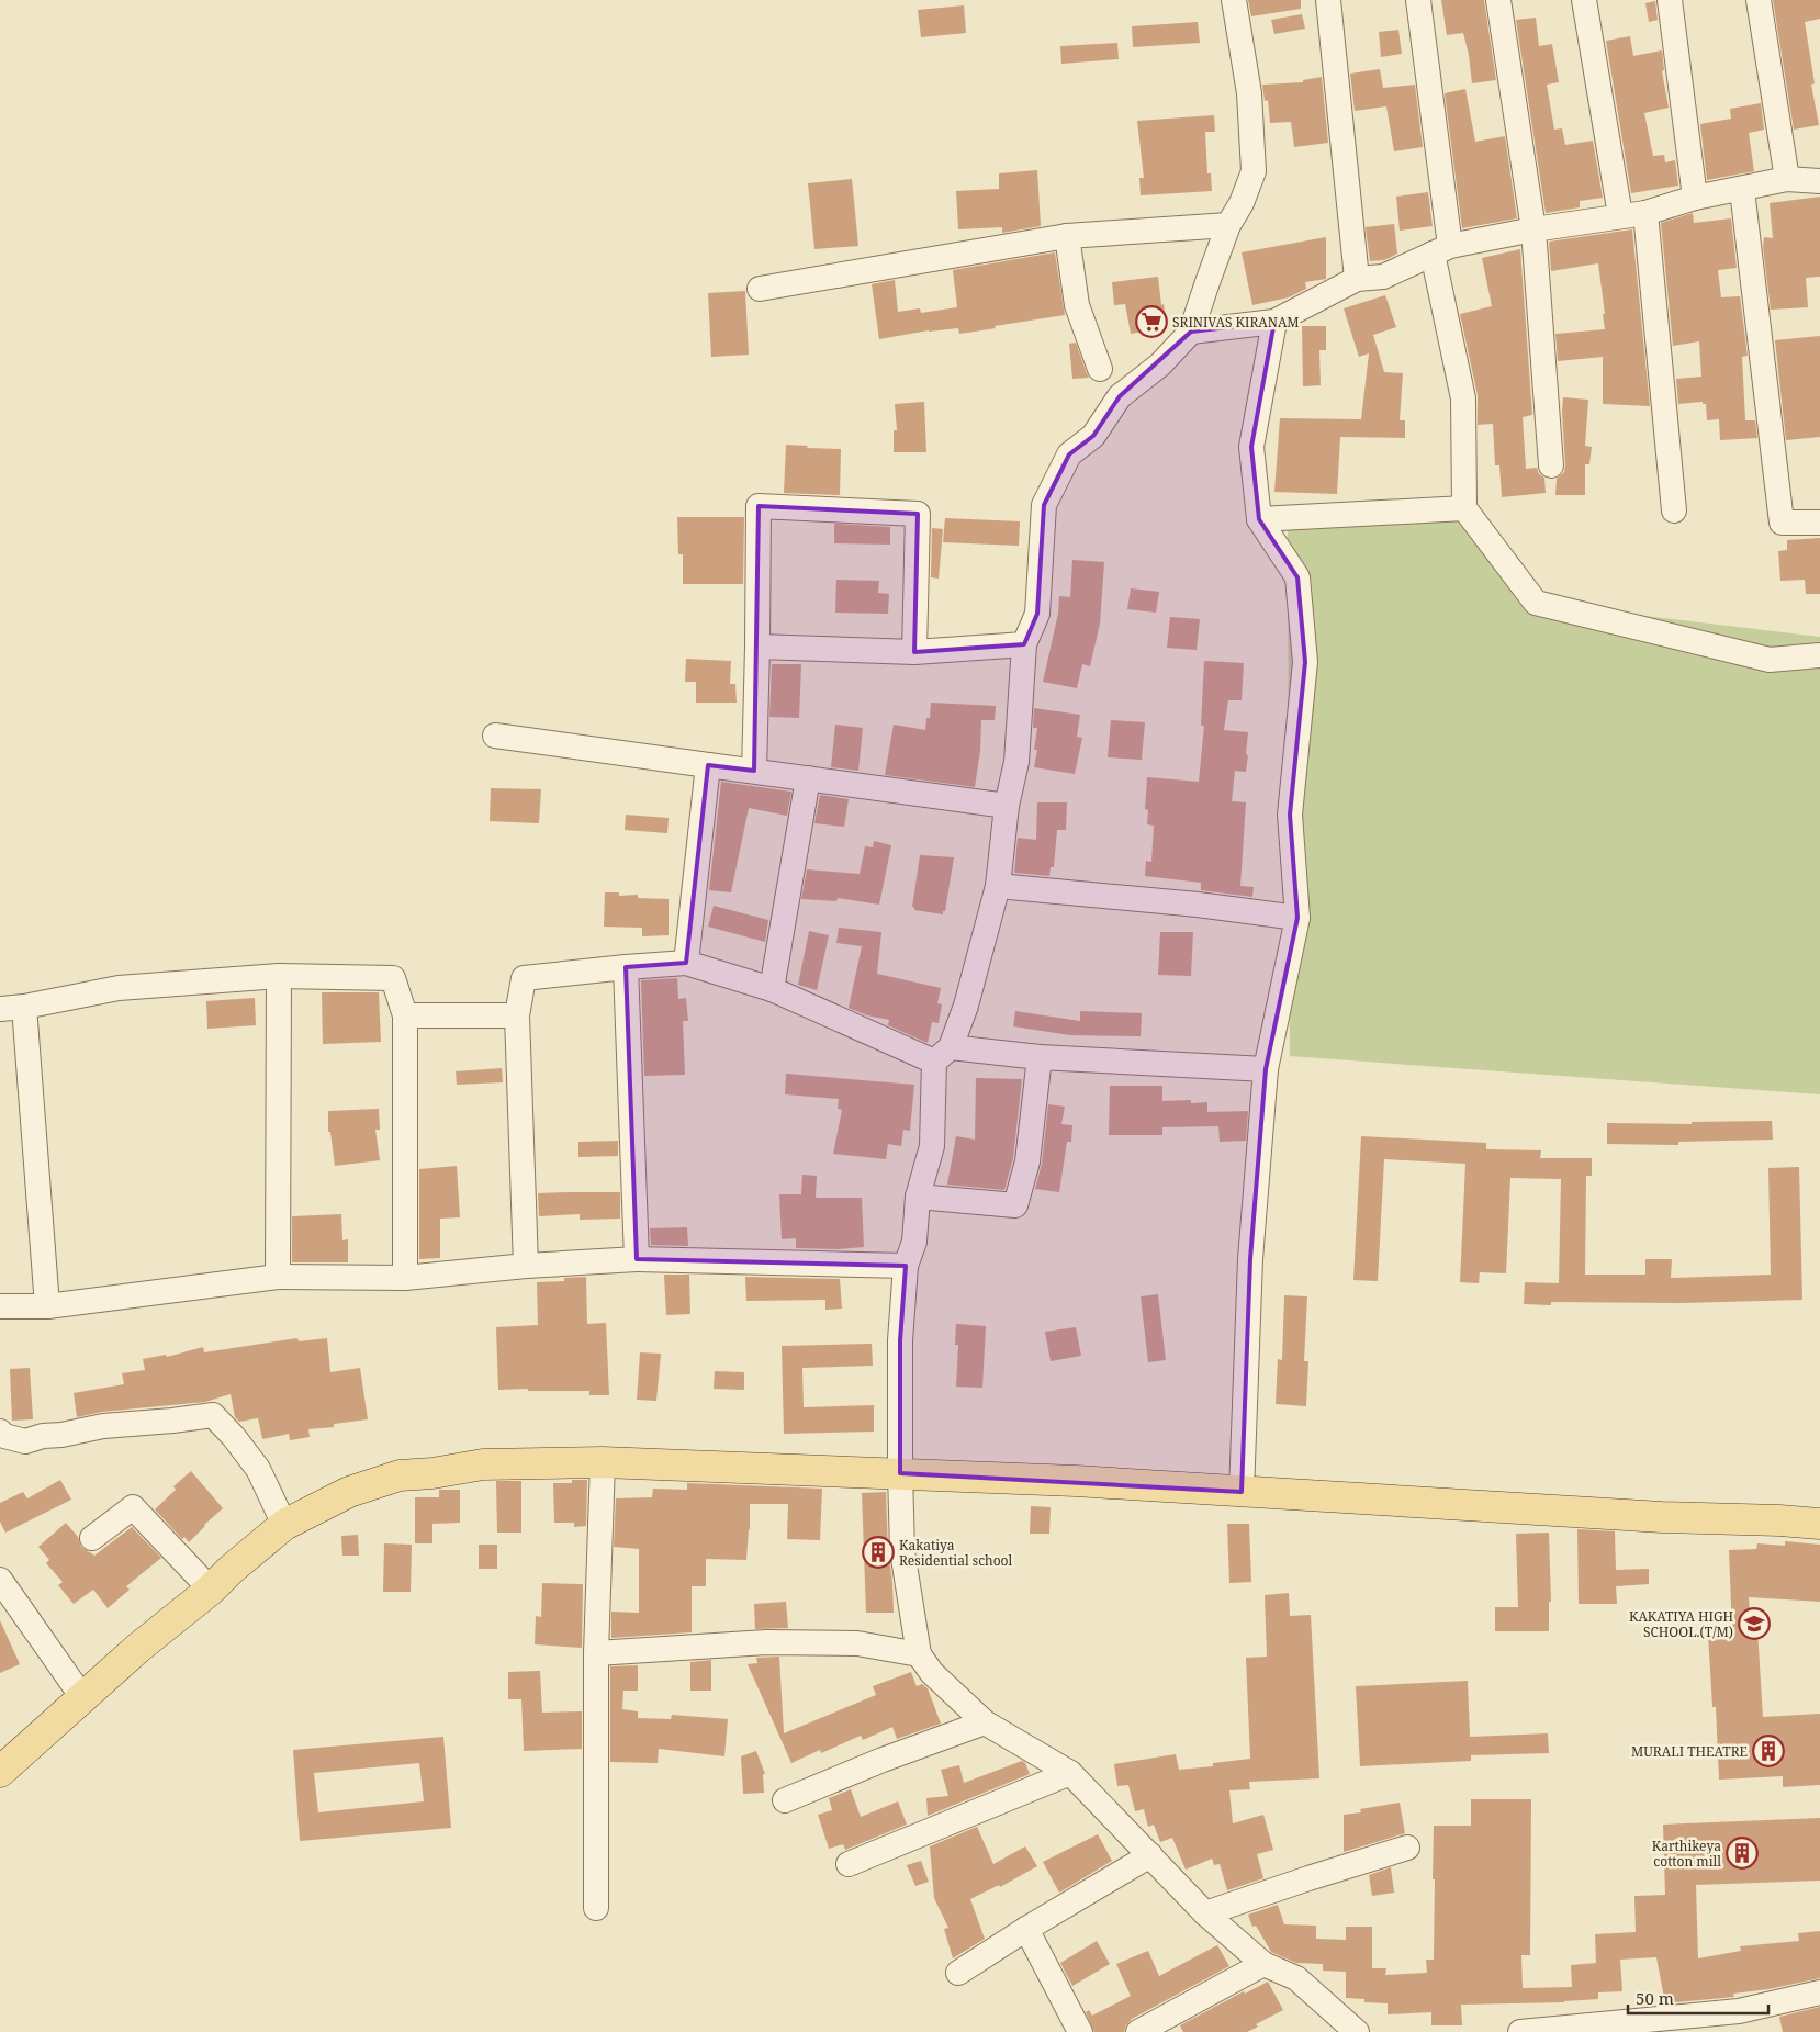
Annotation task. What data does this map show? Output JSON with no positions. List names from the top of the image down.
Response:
{
  "places": {
    "supermarket": ["SRINIVAS KIRANAM"],
    "building": ["Kakatiya Residential school", "MURALI THEATRE", "Karthikeya cotton mill"],
    "school or university": ["KAKATIYA HIGH SCHOOL.(T/M)"]
  },
  "scale_bar": "50 m"
}
